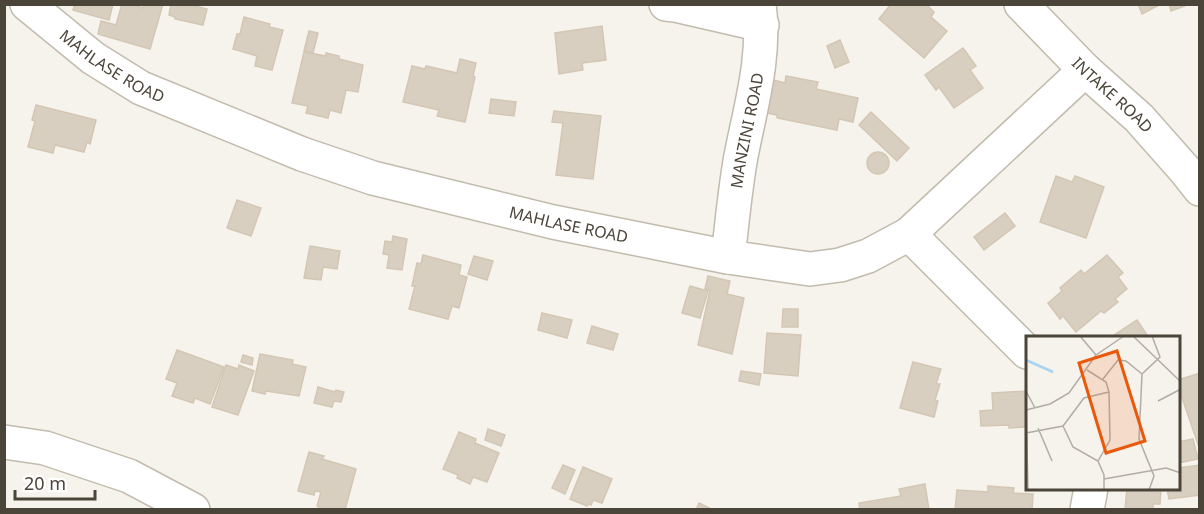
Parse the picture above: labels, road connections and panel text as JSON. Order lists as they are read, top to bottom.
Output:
{
  "streets": {
    "street": ["MAHLASE ROAD", "INTAKE ROAD", "MANZINI ROAD"]
  },
  "crossings": [
    ["MAHLASE ROAD", "INTAKE ROAD"],
    ["MAHLASE ROAD", "MANZINI ROAD"]
  ],
  "scale_bar": "20 m"
}
